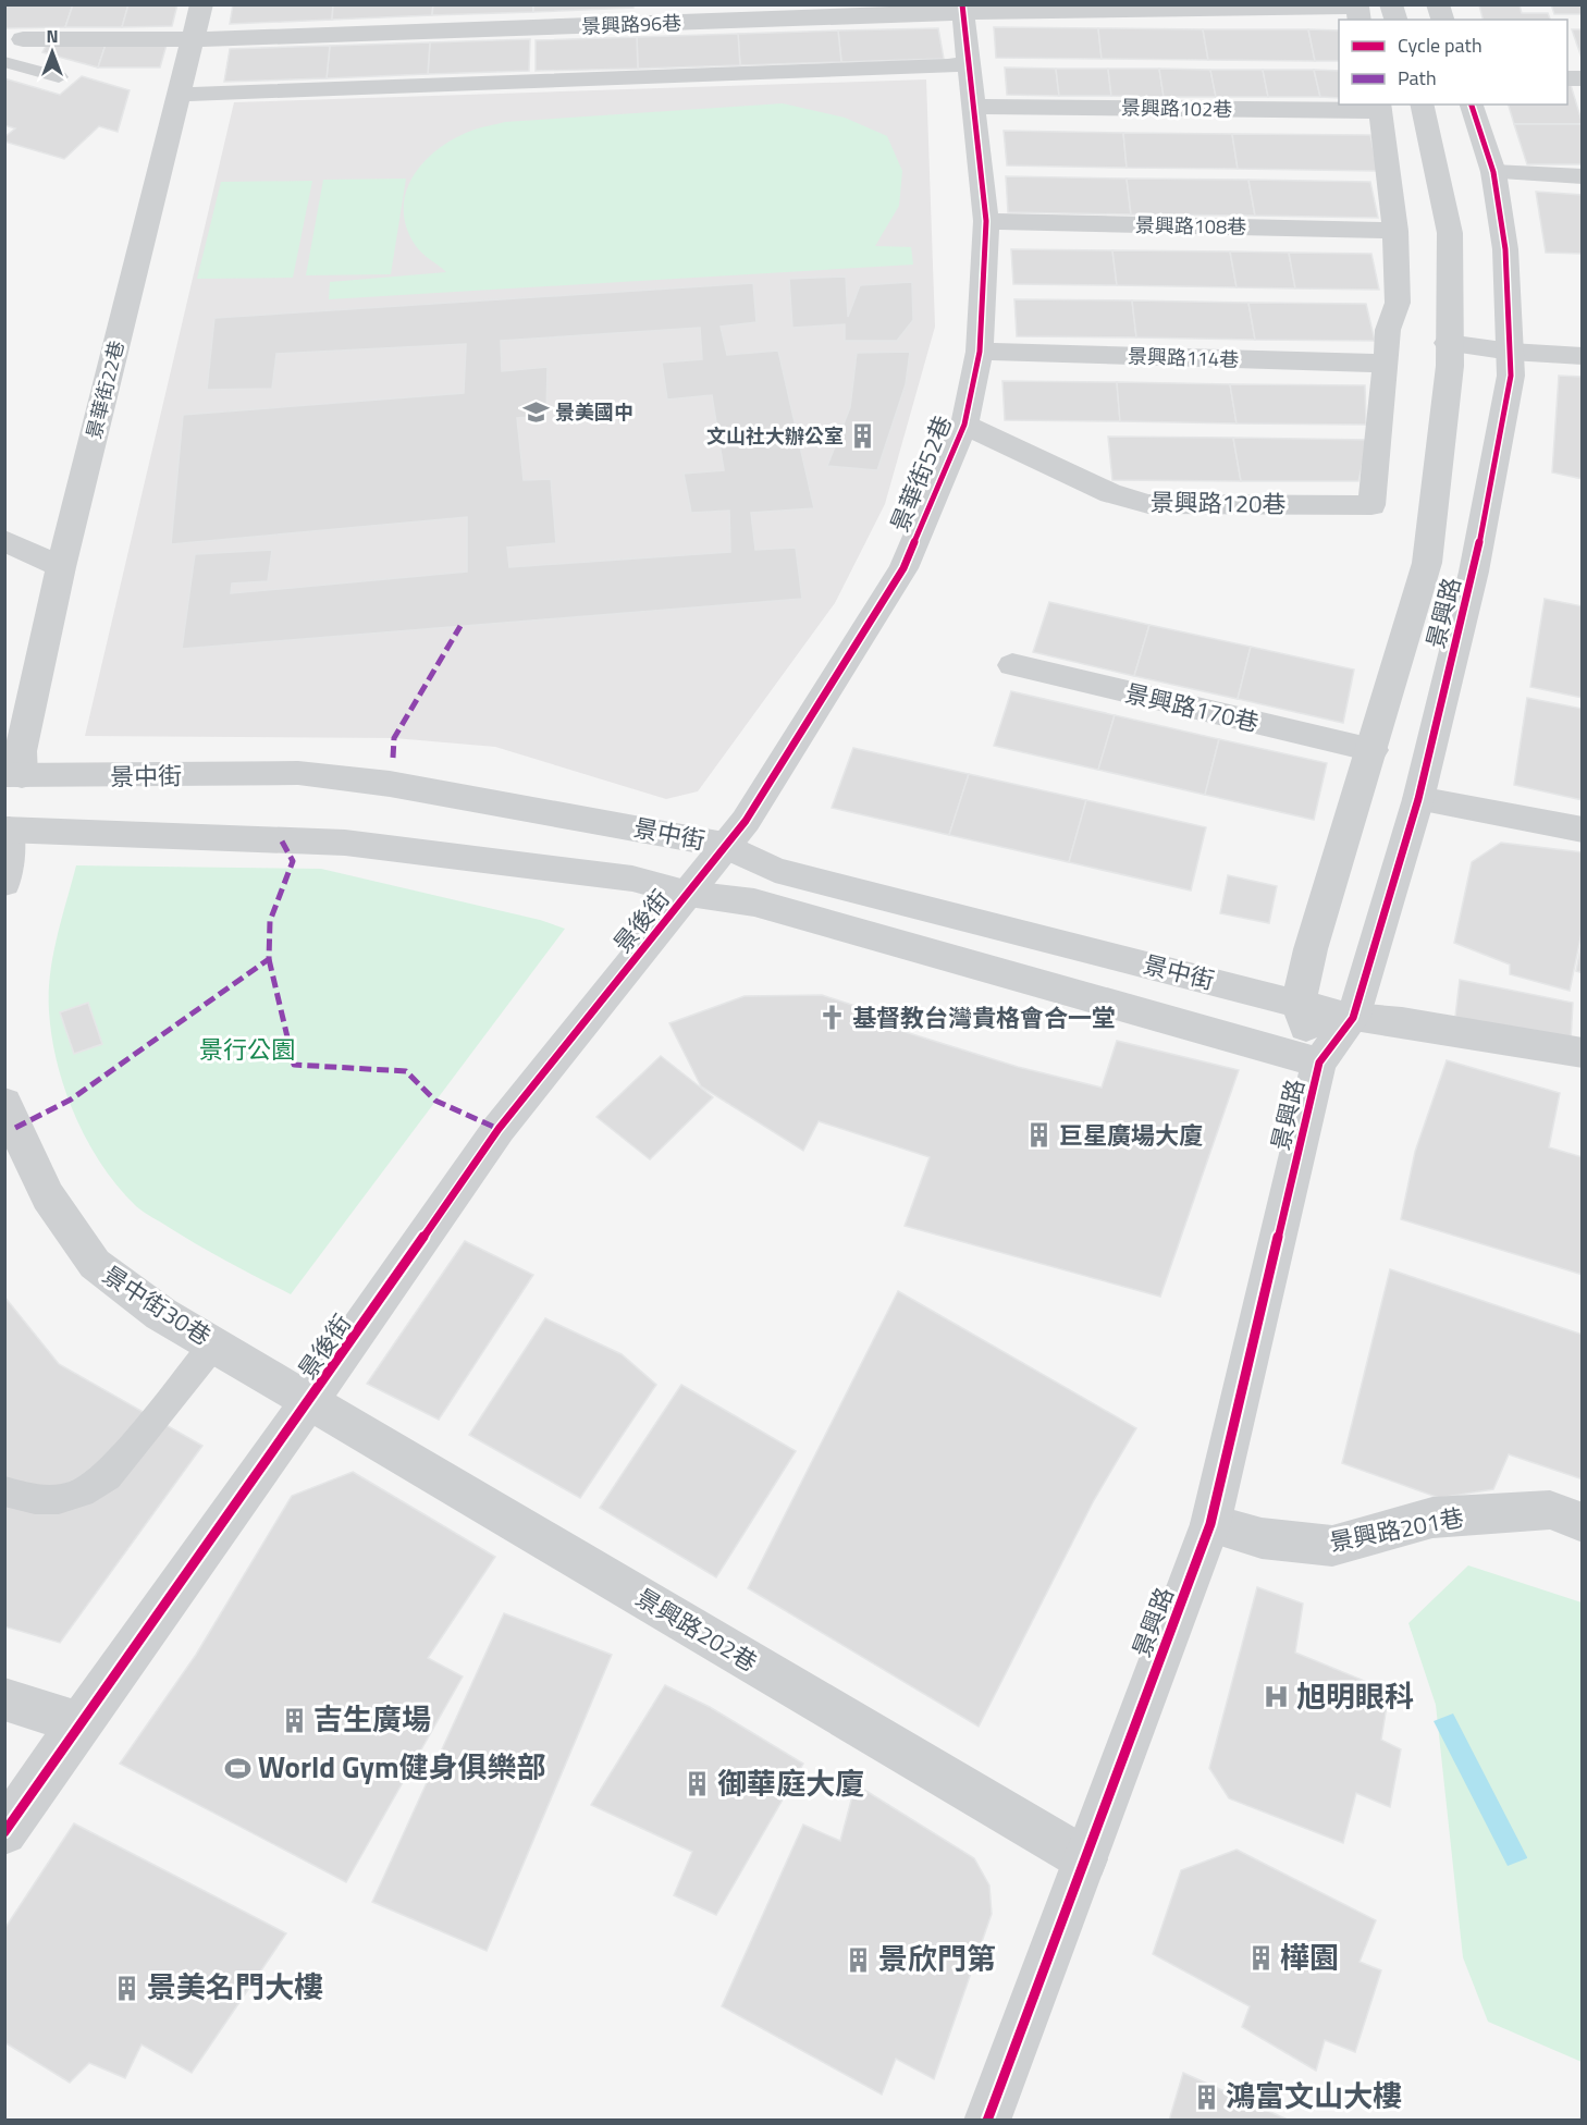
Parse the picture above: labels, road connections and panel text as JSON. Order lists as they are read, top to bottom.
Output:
{
  "streets": {
    "street": [
      "景興路96巷",
      "景興路102巷",
      "景興路108巷",
      "景興路114巷",
      "景華街22巷",
      "景華街52巷",
      "景興路120巷",
      "景興路",
      "景興路170巷",
      "景中街",
      "景後街",
      "景中街30巷",
      "景興路201巷",
      "景興路202巷"
    ]
  },
  "crossings": [
    ["景興路96巷", "景華街22巷"],
    ["景興路96巷", "景華街52巷"],
    ["景興路102巷", "景華街52巷"],
    ["景興路108巷", "景華街52巷"],
    ["景興路114巷", "景華街52巷"],
    ["景興路114巷", "景興路120巷"],
    ["景華街22巷", "景中街"],
    ["景華街52巷", "景興路120巷"],
    ["景華街52巷", "景中街"],
    ["景華街52巷", "景後街"],
    ["景興路", "景興路170巷"],
    ["景興路", "景中街"],
    ["景興路", "景興路201巷"],
    ["景興路", "景興路202巷"],
    ["景中街", "景後街"],
    ["景後街", "景中街30巷"],
    ["景後街", "景興路202巷"],
    ["景中街30巷", "景興路202巷"]
  ],
  "parks": ["景行公園"],
  "places": {
    "school or university": ["景美國中"],
    "building": [
      "文山社大辦公室",
      "巨星廣場大廈",
      "吉生廣場",
      "御華庭大廈",
      "樺園",
      "景欣門第",
      "景美名門大樓",
      "鴻富文山大樓"
    ],
    "church": ["基督教台灣貴格會合一堂"],
    "hospital": ["旭明眼科"],
    "sports": ["World Gym健身俱樂部"]
  },
  "legend": ["Cycle path", "Path"],
  "north": "top"
}
